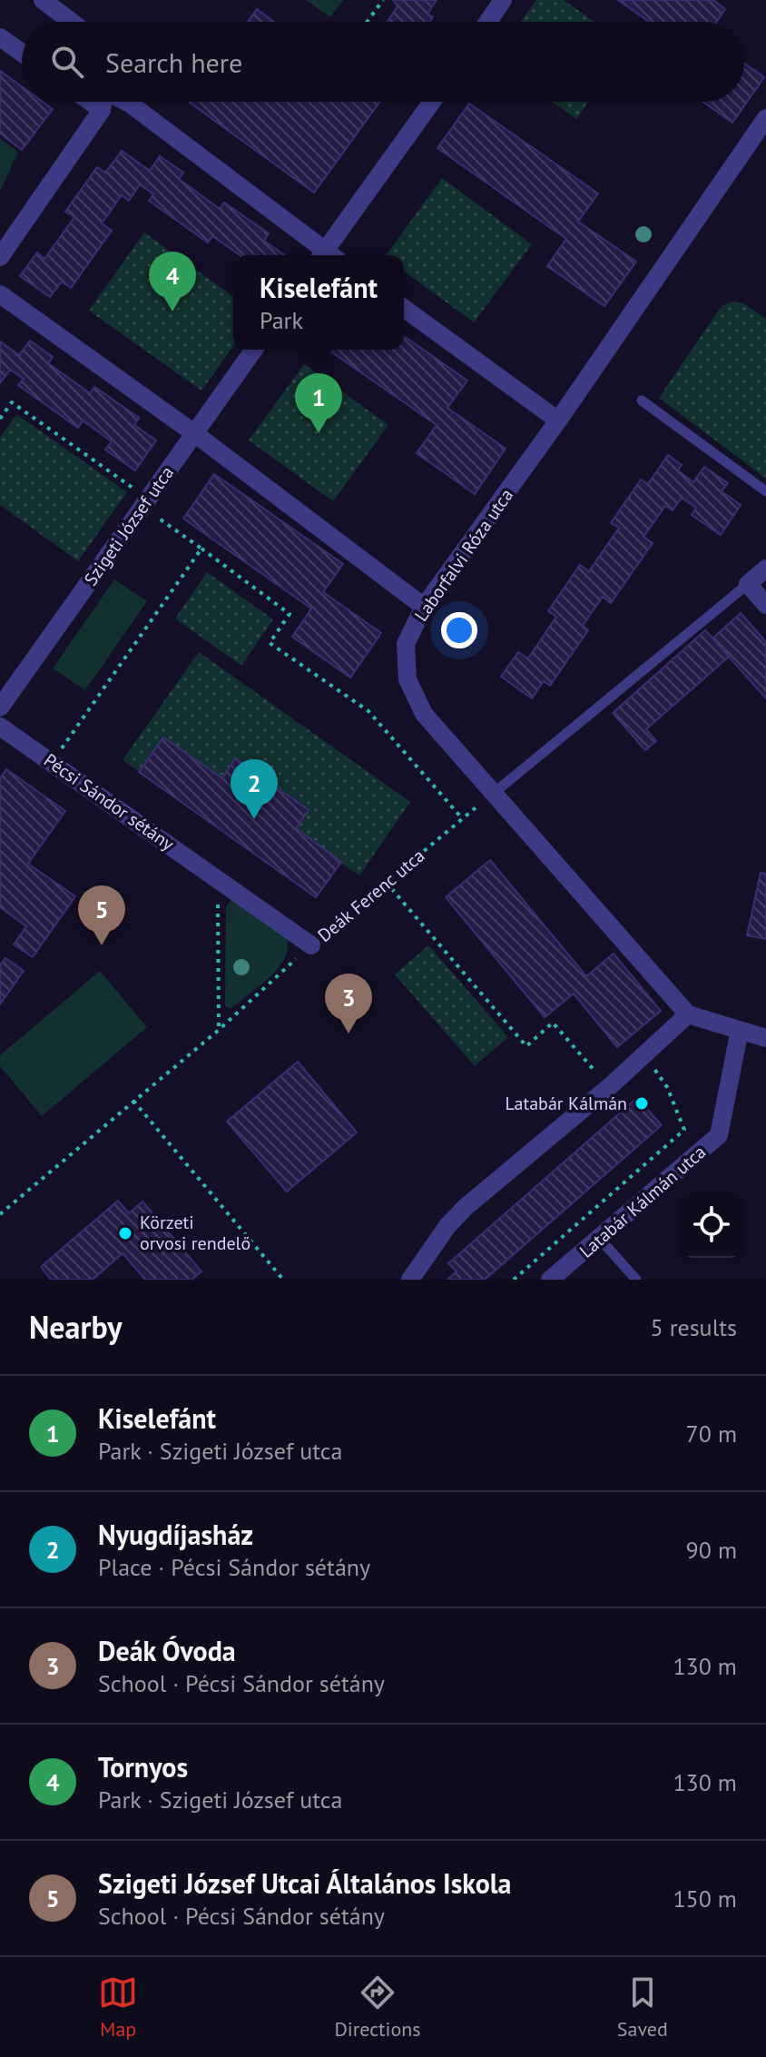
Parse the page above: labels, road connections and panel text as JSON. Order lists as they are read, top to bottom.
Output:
{
  "streets": {
    "street": [
      "Szigeti József utca",
      "Laborfalvi Róza utca",
      "Pécsi Sándor sétány",
      "Latabár Kálmán utca"
    ],
    "path": ["Deák Ferenc utca"]
  },
  "crossings": [
    ["Laborfalvi Róza utca", "Deák Ferenc utca"],
    ["Pécsi Sándor sétány", "Deák Ferenc utca"]
  ],
  "places": ["Latabár Kálmán", "Körzeti orvosi rendelő"],
  "page": {
    "search": "Search here",
    "pins": [
      "4",
      "1",
      "2",
      "5",
      "3"
    ],
    "popup": ["Kiselefánt", "Park"],
    "heading": ["Nearby", "5 results"],
    "list": [
      {
        "mark": "1",
        "name": "Kiselefánt",
        "note": "Park · Szigeti József utca",
        "value": "70 m"
      },
      {
        "mark": "2",
        "name": "Nyugdíjasház",
        "note": "Place · Pécsi Sándor sétány",
        "value": "90 m"
      },
      {
        "mark": "3",
        "name": "Deák Óvoda",
        "note": "School · Pécsi Sándor sétány",
        "value": "130 m"
      },
      {
        "mark": "4",
        "name": "Tornyos",
        "note": "Park · Szigeti József utca",
        "value": "130 m"
      },
      {
        "mark": "5",
        "name": "Szigeti József Utcai Általános Iskola",
        "note": "School · Pécsi Sándor sétány",
        "value": "150 m"
      }
    ],
    "nav": ["Map", "Directions", "Saved"]
  }
}
